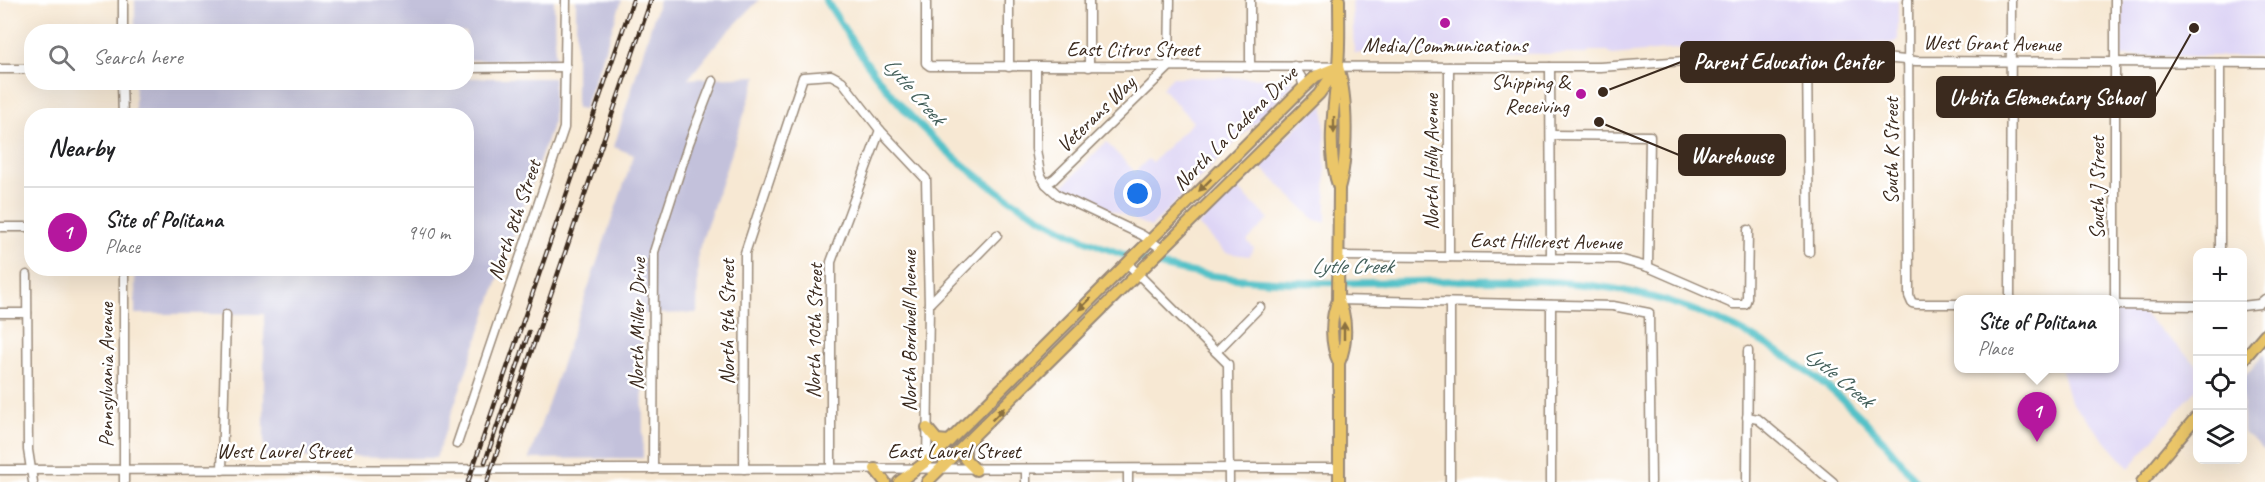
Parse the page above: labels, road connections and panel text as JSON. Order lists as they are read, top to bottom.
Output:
{
  "streets": {
    "main road": ["North La Cadena Drive"],
    "street": [
      "West Grant Avenue",
      "East Citrus Street",
      "Veterans Way",
      "South K Street",
      "North Holly Avenue",
      "South J Street",
      "North 8th Street",
      "East Hillcrest Avenue",
      "North 9th Street",
      "North Miller Drive",
      "North 10th Street",
      "North Bordwell Avenue",
      "Pennsylvania Avenue",
      "West Laurel Street",
      "East Laurel Street"
    ]
  },
  "crossings": [
    ["West Grant Avenue", "East Citrus Street"],
    ["West Grant Avenue", "South K Street"],
    ["West Grant Avenue", "South J Street"],
    ["East Citrus Street", "Veterans Way"],
    ["East Citrus Street", "North La Cadena Drive"],
    ["East Citrus Street", "North Holly Avenue"],
    ["North La Cadena Drive", "North Bordwell Avenue"],
    ["North La Cadena Drive", "East Laurel Street"],
    ["North Holly Avenue", "East Hillcrest Avenue"],
    ["North 9th Street", "North 10th Street"],
    ["North 9th Street", "North Bordwell Avenue"],
    ["North 9th Street", "East Laurel Street"],
    ["North Miller Drive", "East Laurel Street"],
    ["North 10th Street", "North Bordwell Avenue"],
    ["North 10th Street", "East Laurel Street"],
    ["North Bordwell Avenue", "East Laurel Street"],
    ["Pennsylvania Avenue", "West Laurel Street"],
    ["West Laurel Street", "East Laurel Street"]
  ],
  "water": ["Lytle Creek"],
  "places": [
    "Media/Communications",
    "Urbita Elementary School",
    "Parent Education Center",
    "Shipping & Receiving",
    "Warehouse"
  ],
  "page": {
    "search": "Search here",
    "heading": "Nearby",
    "list": [
      {
        "mark": "1",
        "name": "Site of Politana",
        "note": "Place",
        "value": "940 m"
      }
    ],
    "map_buttons": ["+", "−"],
    "popup": ["Site of Politana", "Place"],
    "pins": "1"
  }
}
